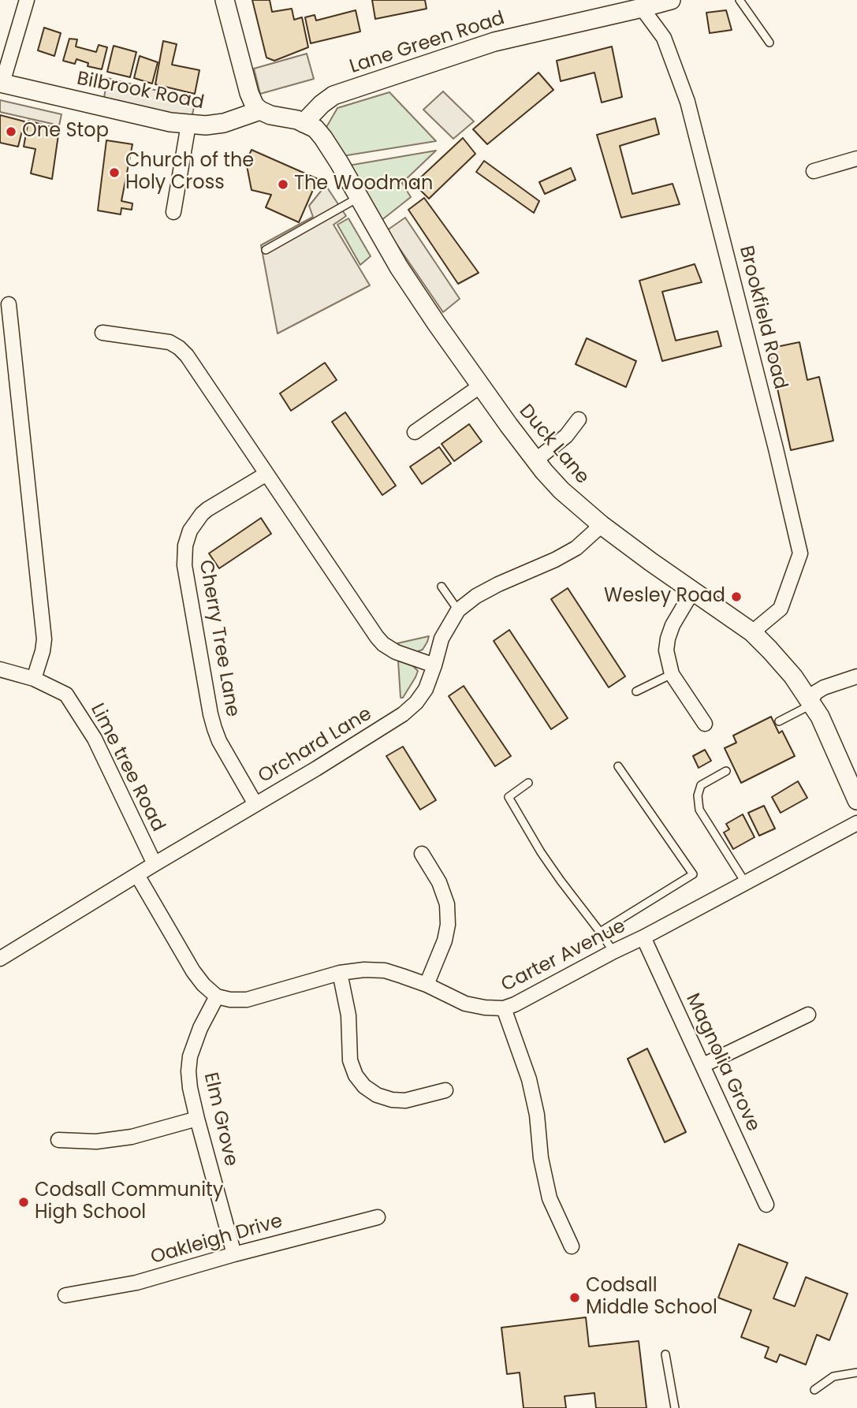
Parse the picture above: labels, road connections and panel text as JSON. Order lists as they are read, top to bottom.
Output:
{
  "streets": {
    "street": [
      "Lane Green Road",
      "Bilbrook Road",
      "Brookfield Road",
      "Duck Lane",
      "Cherry Tree Lane",
      "Orchard Lane",
      "Lime tree Road",
      "Carter Avenue",
      "Magnolia Grove",
      "Elm Grove",
      "Oakleigh Drive"
    ]
  },
  "crossings": [
    ["Lane Green Road", "Brookfield Road"],
    ["Lane Green Road", "Duck Lane"],
    ["Brookfield Road", "Duck Lane"],
    ["Duck Lane", "Orchard Lane"],
    ["Cherry Tree Lane", "Orchard Lane"],
    ["Orchard Lane", "Lime tree Road"],
    ["Carter Avenue", "Magnolia Grove"],
    ["Carter Avenue", "Elm Grove"],
    ["Elm Grove", "Oakleigh Drive"]
  ],
  "places": [
    "One Stop",
    "Church of the Holy Cross",
    "The Woodman",
    "Wesley Road",
    "Codsall Community High School",
    "Codsall Middle School"
  ]
}
